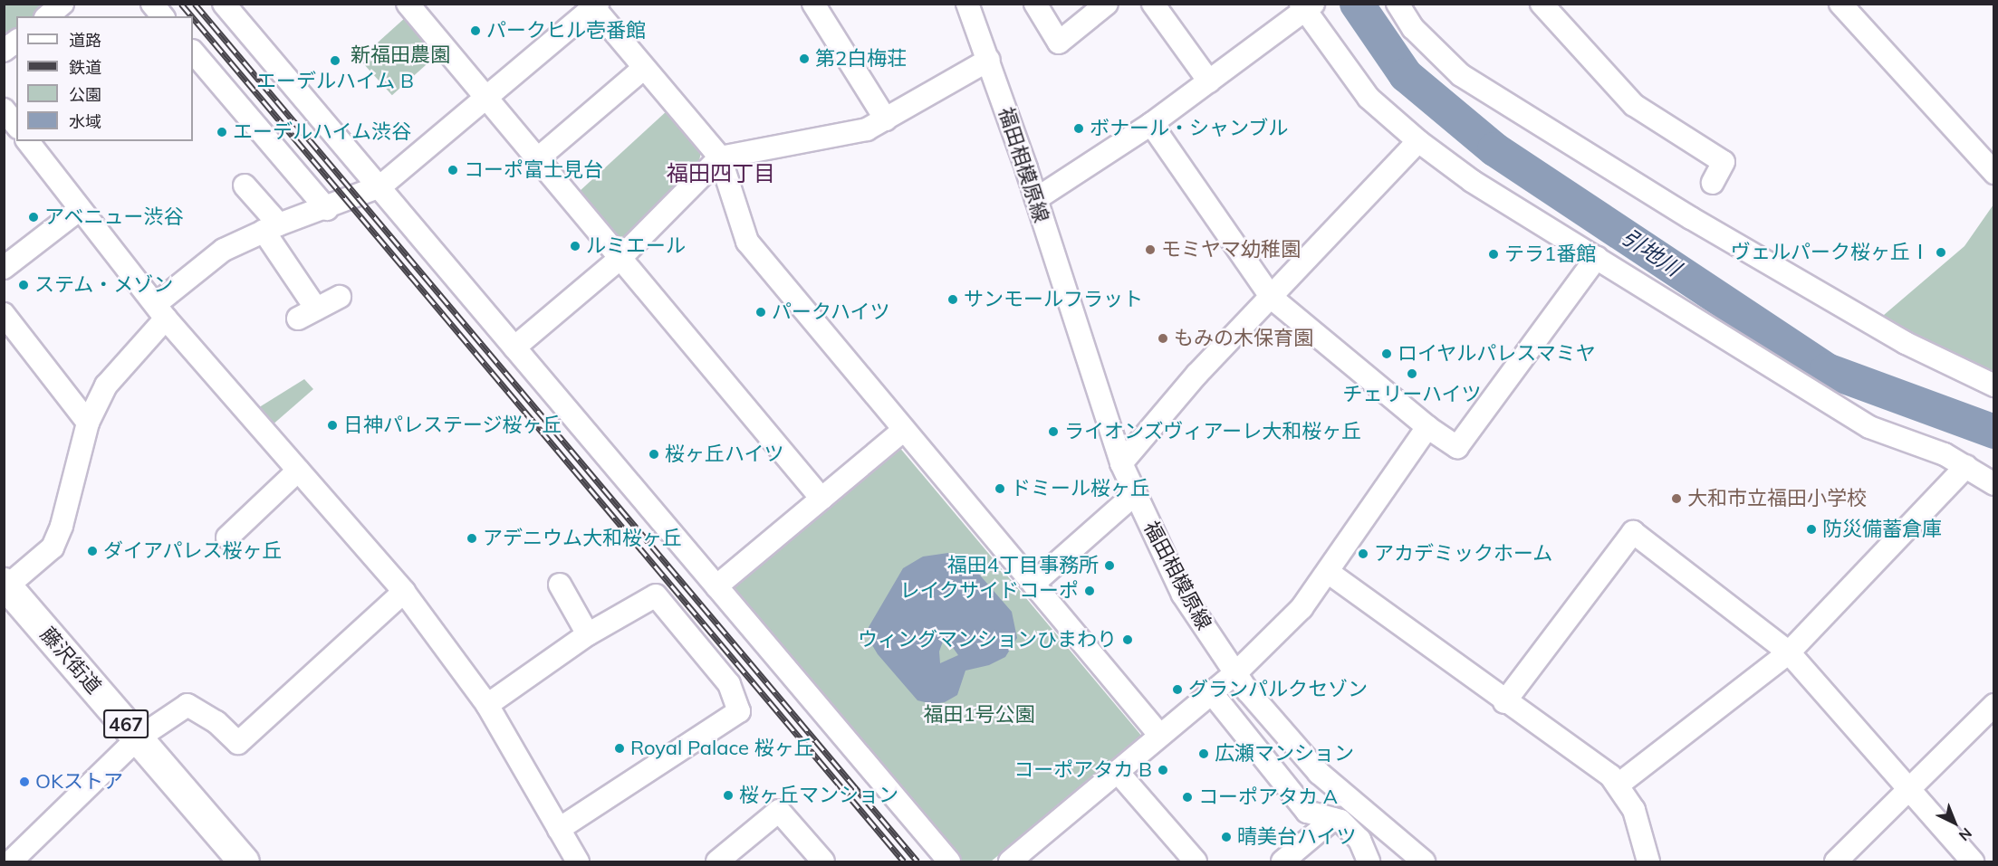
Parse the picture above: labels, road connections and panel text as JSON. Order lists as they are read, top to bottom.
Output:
{
  "streets": {
    "highway": ["藤沢街道", "467"],
    "street": ["福田相模原線"]
  },
  "districts": ["福田四丁目"],
  "water": ["引地川"],
  "parks": ["新福田農園", "福田1号公園"],
  "places": [
    "パークヒル壱番館",
    "第2白梅荘",
    "エーデルハイム B",
    "ボナール・シャンブル",
    "エーデルハイム渋谷",
    "コーポ富士見台",
    "アベニュー渋谷",
    "ルミエール",
    "モミヤマ幼稚園",
    "ヴェルパーク桜ヶ丘Ⅰ",
    "テラ1番館",
    "ステム・メゾン",
    "サンモールフラット",
    "パークハイツ",
    "もみの木保育園",
    "ロイヤルパレスマミヤ",
    "チェリーハイツ",
    "日神パレステージ桜ヶ丘",
    "ライオンズヴィアーレ大和桜ヶ丘",
    "桜ヶ丘ハイツ",
    "ドミール桜ヶ丘",
    "大和市立福田小学校",
    "防災備蓄倉庫",
    "アデニウム大和桜ヶ丘",
    "ダイアパレス桜ヶ丘",
    "アカデミックホーム",
    "福田4丁目事務所",
    "レイクサイドコーポ",
    "ウィングマンションひまわり",
    "グランパルクセゾン",
    "Royal Palace 桜ヶ丘",
    "広瀬マンション",
    "コーポアタカ B",
    "OKストア",
    "桜ヶ丘マンション",
    "コーポアタカ A",
    "晴美台ハイツ"
  ],
  "legend": [
    "道路",
    "鉄道",
    "公園",
    "水域"
  ],
  "north": "bottom right"
}
